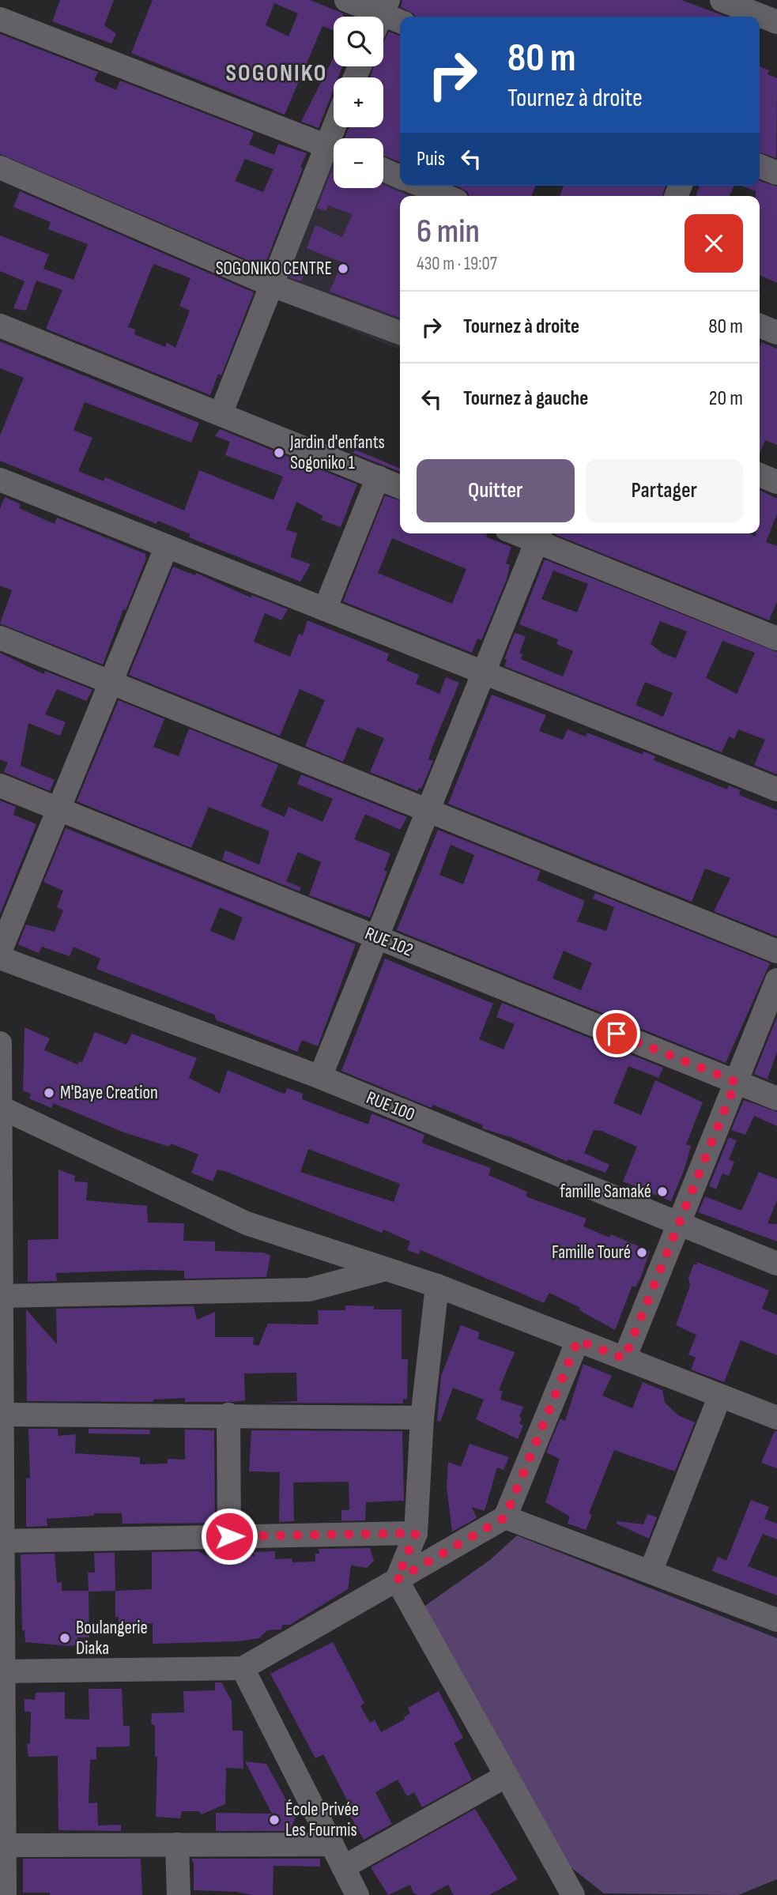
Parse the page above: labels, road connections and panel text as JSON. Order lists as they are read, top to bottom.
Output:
{
  "streets": {
    "street": ["RUE 102", "RUE 100"]
  },
  "districts": ["SOGONIKO"],
  "places": [
    "SOGONIKO CENTRE",
    "Jardin d'enfants Sogoniko 1",
    "M'Baye Creation",
    "famille Samaké",
    "Famille Touré",
    "Boulangerie Diaka",
    "École Privée Les Fourmis"
  ],
  "page": {
    "map_buttons": ["+", "−"],
    "turn": ["80 m", "Tournez à droite"],
    "then": "Puis",
    "heading": ["6 min", "430 m · 19:07"],
    "list": [
      {
        "name": "Tournez à droite",
        "value": "80 m"
      },
      {
        "name": "Tournez à gauche",
        "value": "20 m"
      }
    ],
    "buttons": ["Quitter", "Partager"]
  }
}
